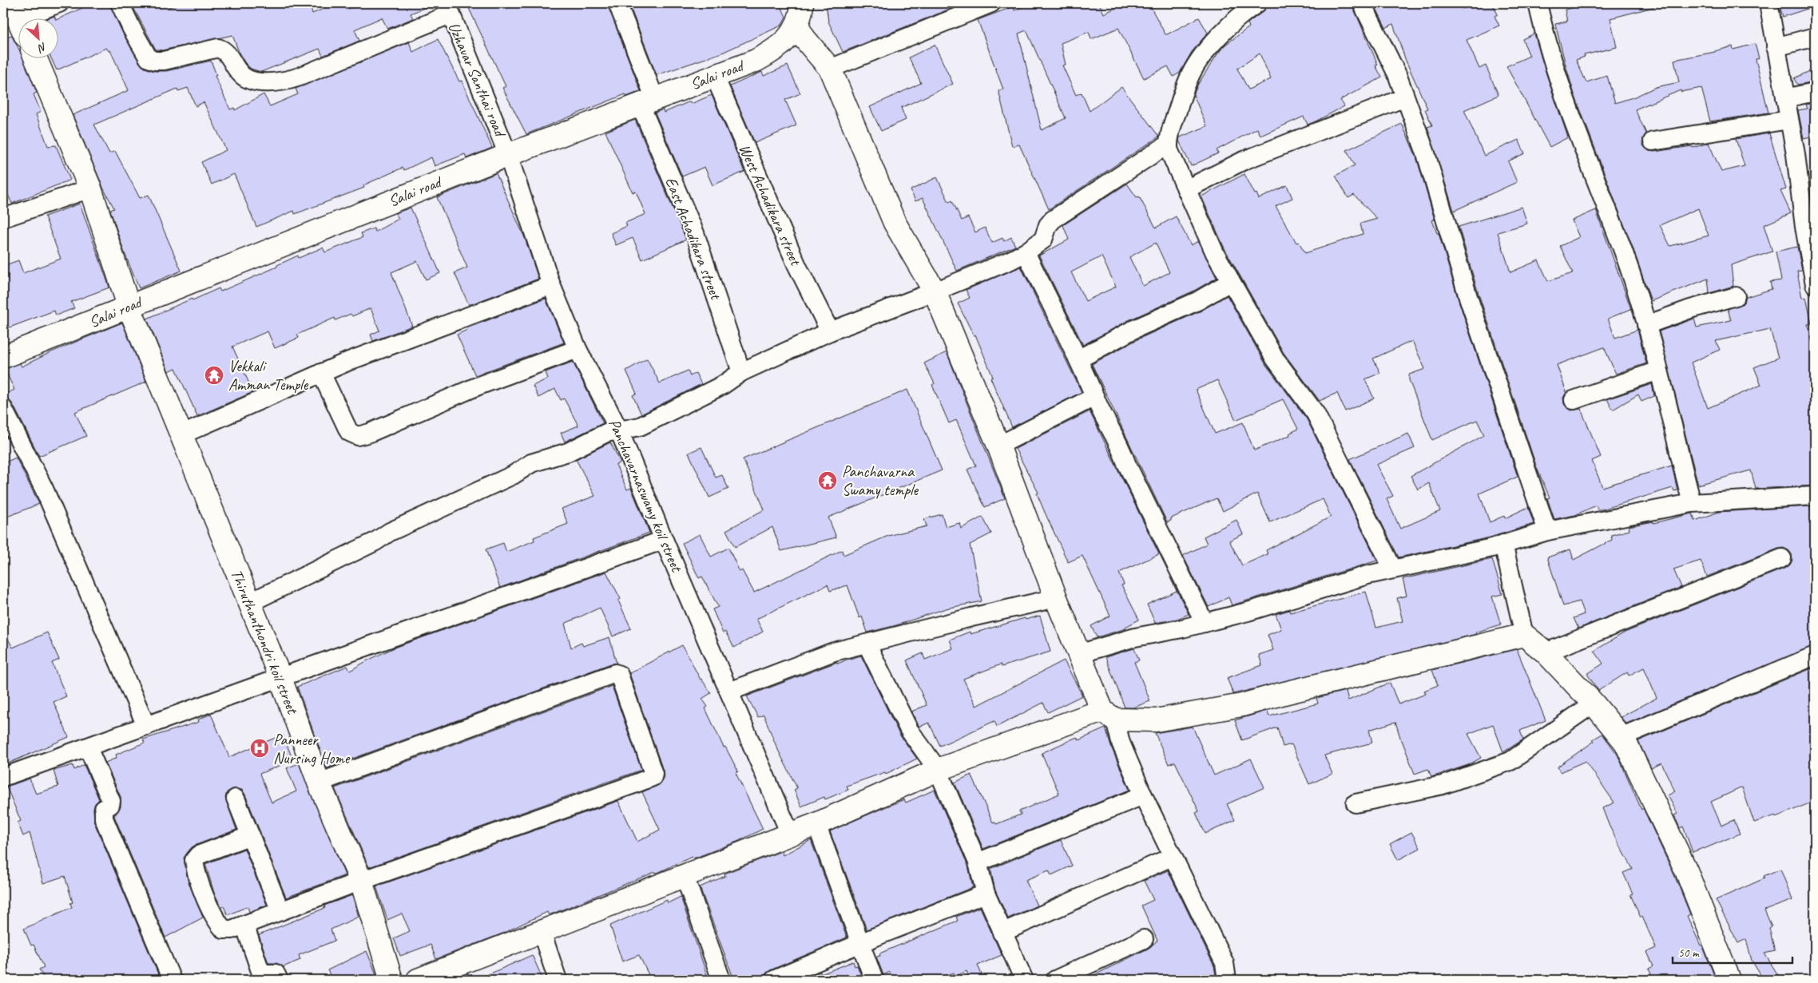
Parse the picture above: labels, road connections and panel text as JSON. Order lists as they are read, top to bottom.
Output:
{
  "streets": {
    "main road": ["Salai road", "Thiruthanthondri koil street"],
    "street": [
      "Uzhavar Santhai road",
      "West Achadikara street",
      "East Achadikara street",
      "Panchavarnaswamy koil street"
    ]
  },
  "crossings": [
    ["Salai road", "Uzhavar Santhai road"],
    ["Salai road", "West Achadikara street"],
    ["Salai road", "East Achadikara street"],
    ["Salai road", "Panchavarnaswamy koil street"],
    ["Salai road", "Thiruthanthondri koil street"],
    ["Uzhavar Santhai road", "Panchavarnaswamy koil street"]
  ],
  "places": {
    "temple": ["Vekkali Amman Temple", "Panchavarna Swamy temple"],
    "hospital": ["Panneer Nursing Home"]
  },
  "scale_bar": "50 m",
  "north": "bottom right"
}
